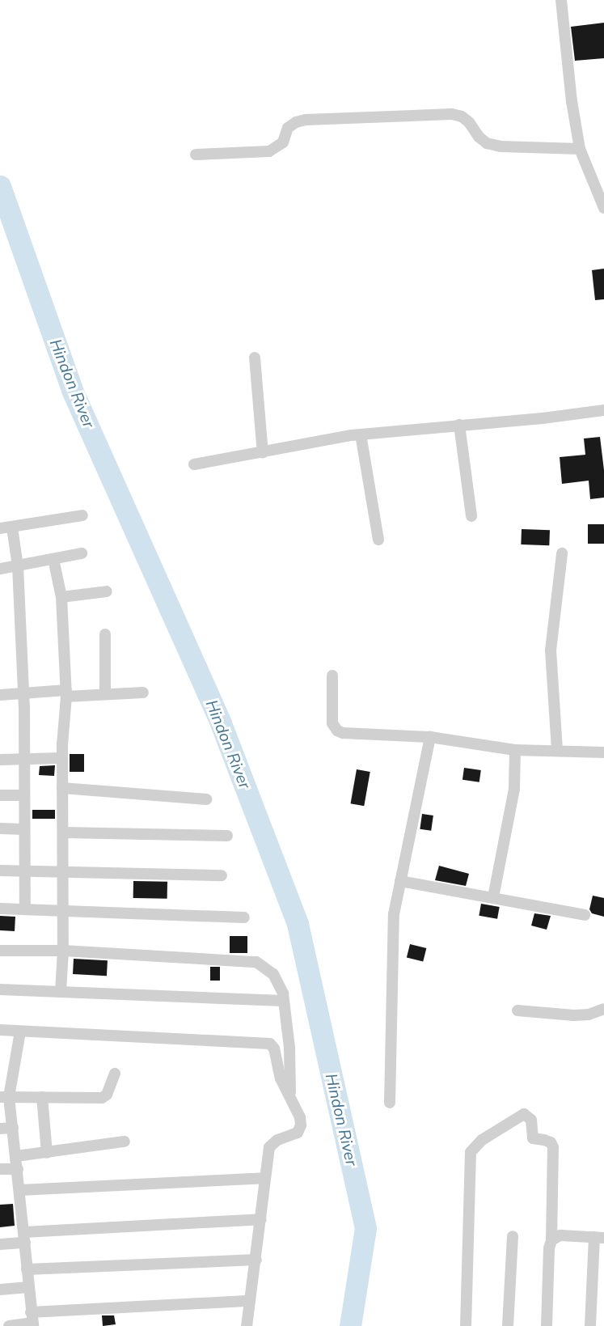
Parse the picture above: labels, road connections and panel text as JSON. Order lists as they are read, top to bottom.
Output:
{
  "water": ["Hindon River"]
}
